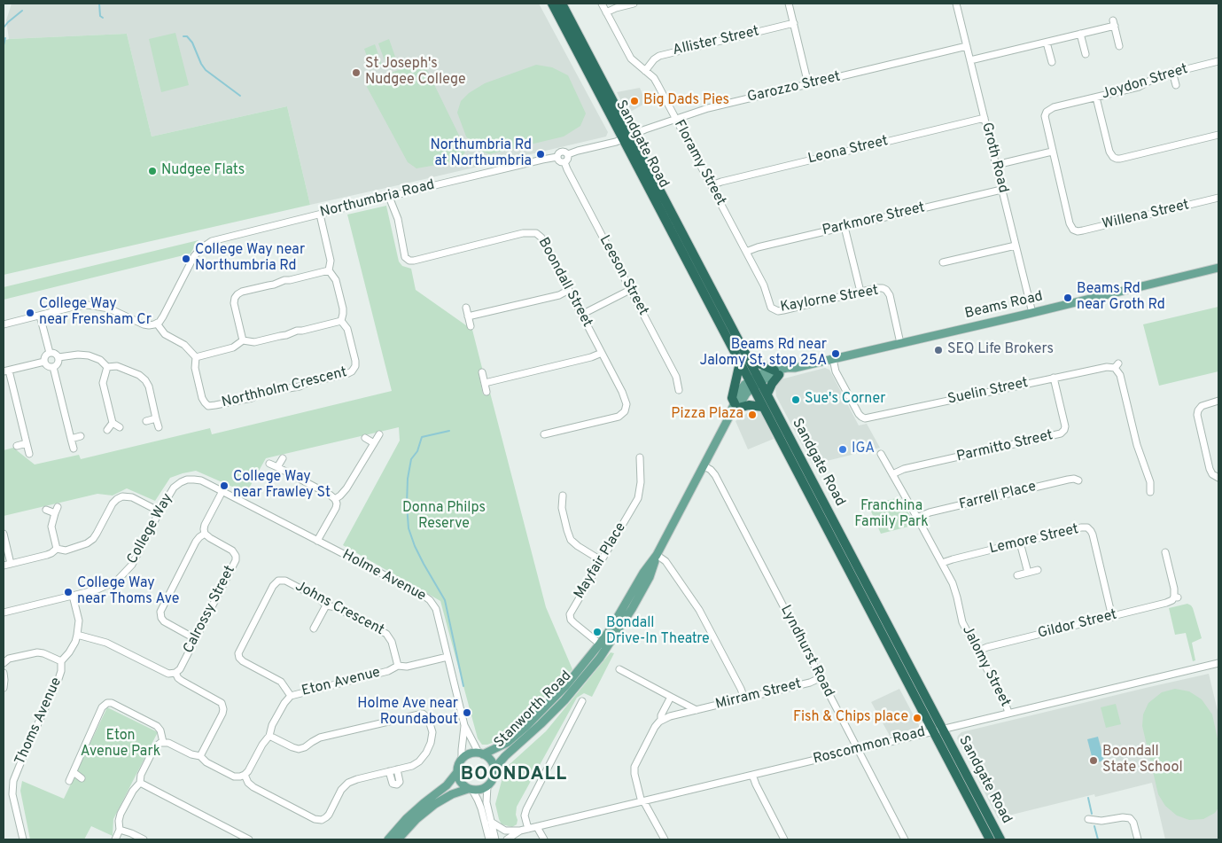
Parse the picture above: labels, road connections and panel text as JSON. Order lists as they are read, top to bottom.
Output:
{
  "streets": {
    "highway": ["Sandgate Road"],
    "main road": ["Beams Road", "Stanworth Road"],
    "street": [
      "Allister Street",
      "Joydon Street",
      "Garozzo Street",
      "Leona Street",
      "Groth Road",
      "Floramy Street",
      "Northumbria Road",
      "Willena Street",
      "Parkmore Street",
      "Leeson Street",
      "Boondall Street",
      "Kaylorne Street",
      "Northholm Crescent",
      "Suelin Street",
      "Parmitto Street",
      "Farrell Place",
      "College Way",
      "Lemore Street",
      "Mayfair Place",
      "Holme Avenue",
      "Johns Crescent",
      "Calrossy Street",
      "Gildor Street",
      "Lyndhurst Road",
      "Jalomy Street",
      "Eton Avenue",
      "Mirram Street",
      "Thoms Avenue",
      "Roscommon Road"
    ]
  },
  "crossings": [
    ["Allister Street", "Floramy Street"],
    ["Joydon Street", "Willena Street"],
    ["Garozzo Street", "Sandgate Road"],
    ["Garozzo Street", "Groth Road"],
    ["Garozzo Street", "Floramy Street"],
    ["Sandgate Road", "Beams Road"],
    ["Sandgate Road", "Stanworth Road"],
    ["Sandgate Road", "Roscommon Road"],
    ["Leona Street", "Groth Road"],
    ["Leona Street", "Floramy Street"],
    ["Groth Road", "Parkmore Street"],
    ["Groth Road", "Beams Road"],
    ["Floramy Street", "Parkmore Street"],
    ["Floramy Street", "Kaylorne Street"],
    ["Northumbria Road", "Leeson Street"],
    ["Northumbria Road", "Boondall Street"],
    ["Northumbria Road", "Northholm Crescent"],
    ["Kaylorne Street", "Beams Road"],
    ["Beams Road", "Suelin Street"],
    ["Beams Road", "Stanworth Road"],
    ["Suelin Street", "Parmitto Street"],
    ["Parmitto Street", "Jalomy Street"],
    ["Farrell Place", "Jalomy Street"],
    ["College Way", "Holme Avenue"],
    ["College Way", "Thoms Avenue"],
    ["Lemore Street", "Gildor Street"],
    ["Lemore Street", "Jalomy Street"],
    ["Mayfair Place", "Stanworth Road"],
    ["Holme Avenue", "Eton Avenue"],
    ["Holme Avenue", "Stanworth Road"],
    ["Johns Crescent", "Eton Avenue"],
    ["Gildor Street", "Jalomy Street"],
    ["Lyndhurst Road", "Mirram Street"],
    ["Lyndhurst Road", "Stanworth Road"],
    ["Lyndhurst Road", "Roscommon Road"],
    ["Jalomy Street", "Roscommon Road"],
    ["Stanworth Road", "Roscommon Road"]
  ],
  "districts": ["BOONDALL"],
  "parks": ["Franchina Family Park", "Donna Philps Reserve", "Eton Avenue Park"],
  "places": [
    "St Joseph's Nudgee College",
    "Big Dads Pies",
    "Northumbria Rd at Northumbria",
    "Nudgee Flats",
    "College Way near Northumbria Rd",
    "Beams Rd near Groth Rd",
    "College Way near Frensham Cr",
    "SEQ Life Brokers",
    "Beams Rd near Jalomy St, stop 25A",
    "Sue's Corner",
    "Pizza Plaza",
    "IGA",
    "College Way near Frawley St",
    "College Way near Thoms Ave",
    "Bondall Drive-In Theatre",
    "Holme Ave near Roundabout",
    "Fish & Chips place",
    "Boondall State School"
  ]
}
